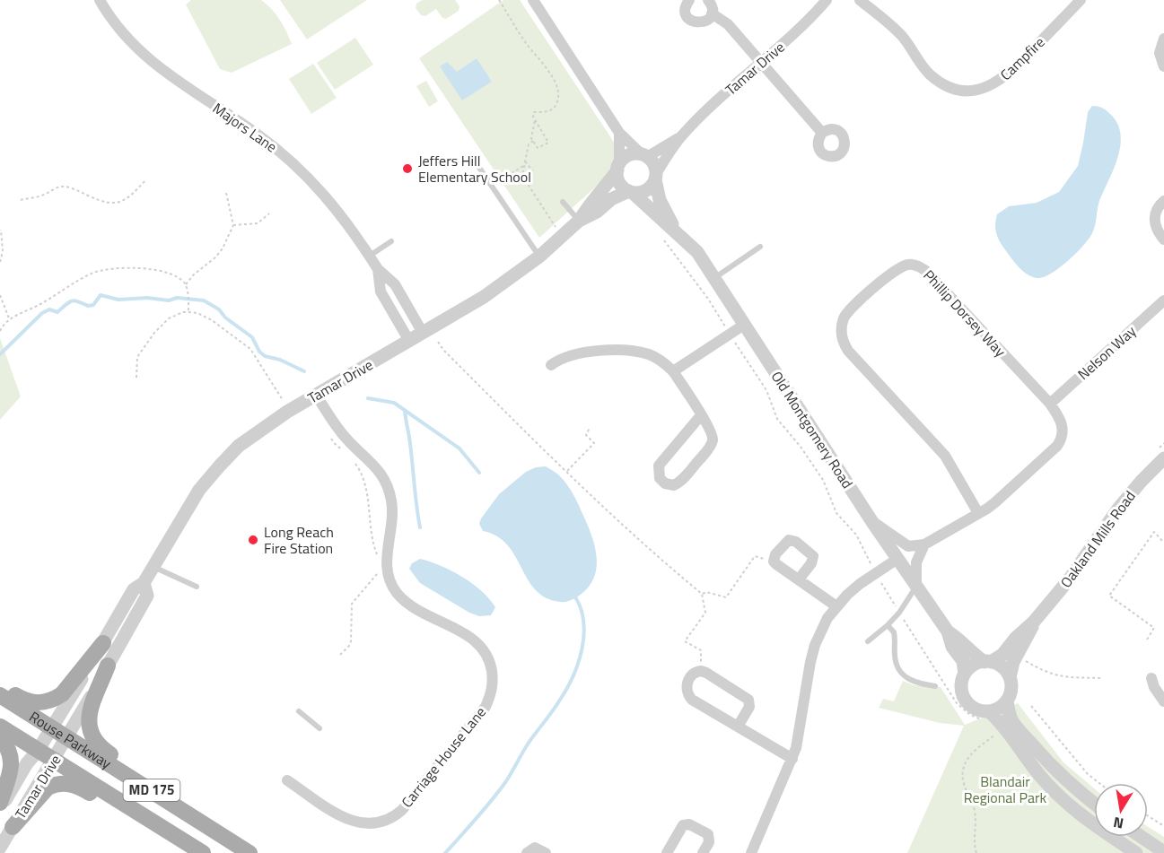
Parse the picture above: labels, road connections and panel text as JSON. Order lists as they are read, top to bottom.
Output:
{
  "streets": {
    "main road": ["Rouse Parkway", "MD 175"],
    "street": [
      "Campfire",
      "Tamar Drive",
      "Majors Lane",
      "Phillip Dorsey Way",
      "Nelson Way",
      "Old Montgomery Road",
      "Oakland Mills Road",
      "Carriage House Lane"
    ]
  },
  "crossings": [
    ["Tamar Drive", "Majors Lane"],
    ["Tamar Drive", "Old Montgomery Road"],
    ["Tamar Drive", "Rouse Parkway"],
    ["Tamar Drive", "Carriage House Lane"],
    ["Phillip Dorsey Way", "Nelson Way"],
    ["Old Montgomery Road", "Oakland Mills Road"]
  ],
  "parks": ["Blandair Regional Park"],
  "places": ["Jeffers Hill Elementary School", "Long Reach Fire Station"],
  "north": "bottom"
}
